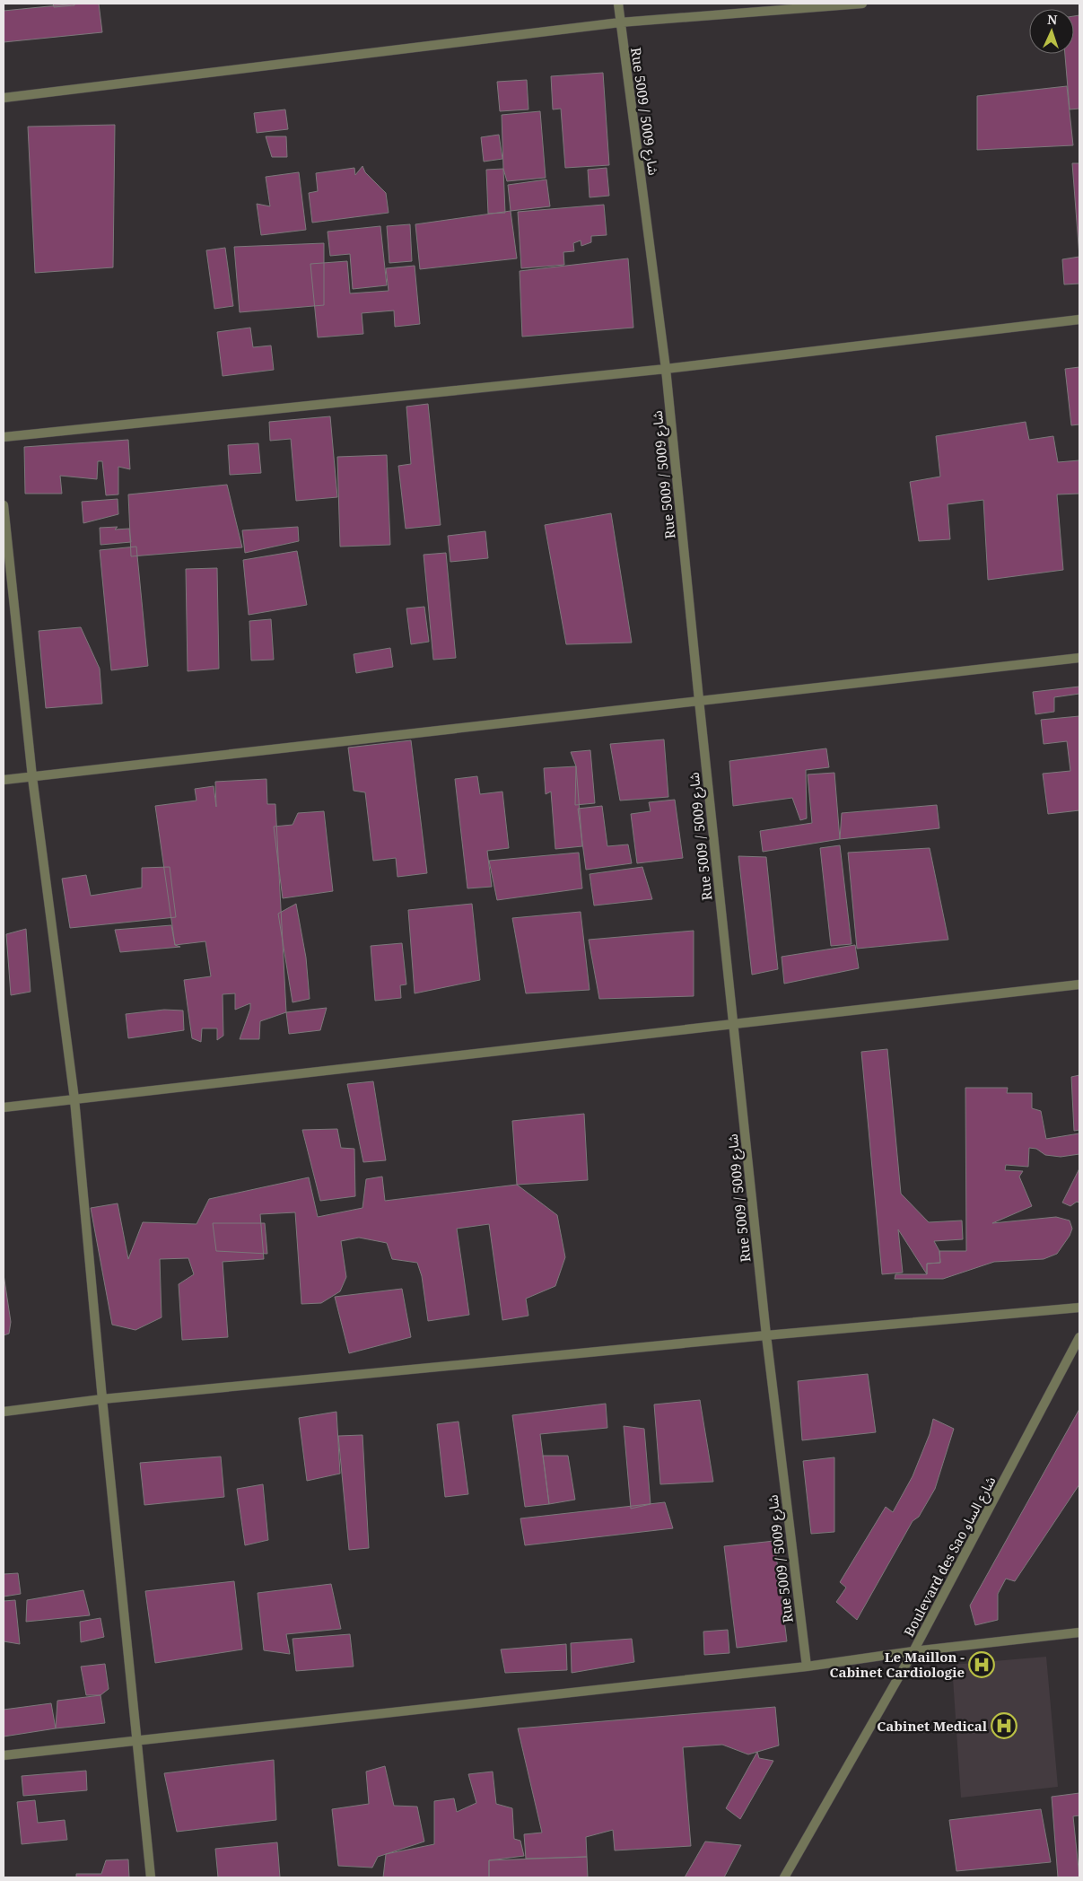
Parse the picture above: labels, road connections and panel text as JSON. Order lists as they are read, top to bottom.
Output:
{
  "streets": {
    "street": ["Rue 5009 / شارع 5009", "Boulevard des Sao شارع الساو"]
  },
  "places": {
    "hospital": ["Le Maillon - Cabinet Cardiologie", "Cabinet Medical"]
  },
  "north": "top"
}
